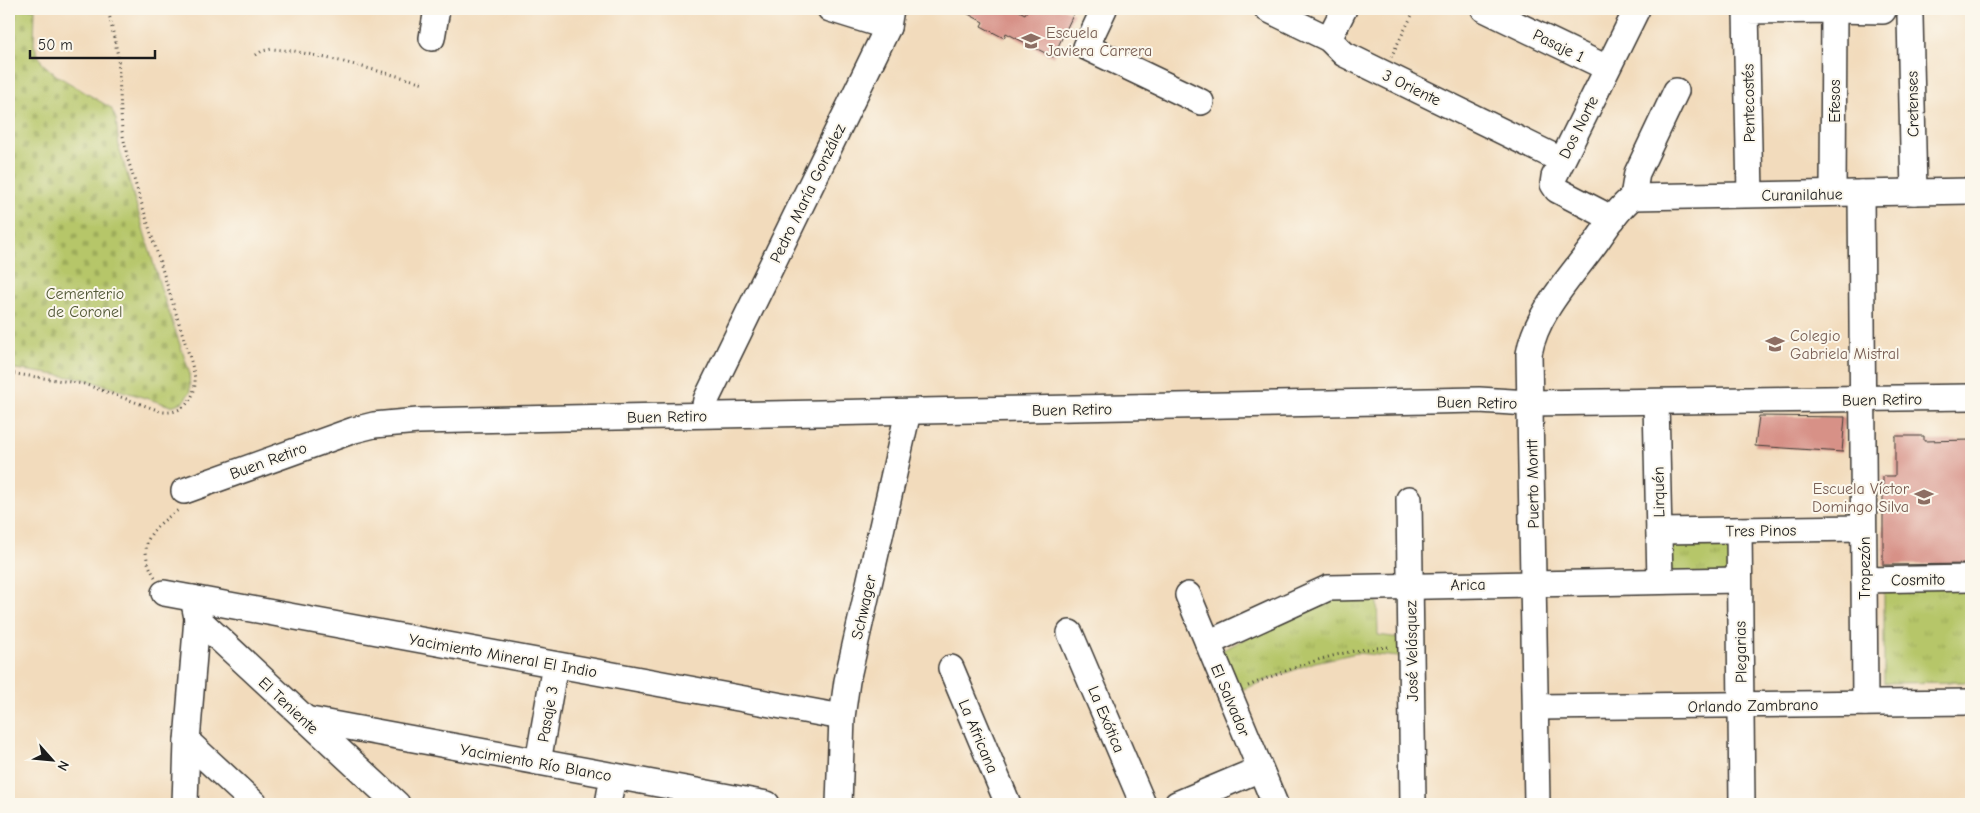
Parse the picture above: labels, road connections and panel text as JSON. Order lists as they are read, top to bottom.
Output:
{
  "streets": {
    "street": [
      "Pasaje 1",
      "3 Oriente",
      "Efesos",
      "Pentecostés",
      "Cretenses",
      "Dos Norte",
      "Pedro María González",
      "Curanilahue",
      "Buen Retiro",
      "Puerto Montt",
      "Lirquén",
      "Tres Pinos",
      "Tropezón",
      "Cosmito",
      "Arica",
      "Schwager",
      "José Velásquez",
      "Plegarias",
      "Yacimiento Mineral El Indio",
      "El Salvador",
      "El Teniente",
      "Orlando Zambrano",
      "Pasaje 3",
      "La Exótica",
      "La Africana",
      "Yacimiento Río Blanco"
    ]
  },
  "crossings": [
    ["Pasaje 1", "Dos Norte"],
    ["3 Oriente", "Dos Norte"],
    ["Efesos", "Pentecostés"],
    ["Efesos", "Curanilahue"],
    ["Pentecostés", "Curanilahue"],
    ["Cretenses", "Curanilahue"],
    ["Dos Norte", "Puerto Montt"],
    ["Pedro María González", "Buen Retiro"],
    ["Curanilahue", "Puerto Montt"],
    ["Curanilahue", "Tropezón"],
    ["Buen Retiro", "Puerto Montt"],
    ["Buen Retiro", "Lirquén"],
    ["Buen Retiro", "Tropezón"],
    ["Buen Retiro", "Schwager"],
    ["Puerto Montt", "Arica"],
    ["Puerto Montt", "Orlando Zambrano"],
    ["Lirquén", "Tres Pinos"],
    ["Lirquén", "Arica"],
    ["Tres Pinos", "Tropezón"],
    ["Tres Pinos", "Plegarias"],
    ["Tropezón", "Cosmito"],
    ["Tropezón", "Orlando Zambrano"],
    ["Arica", "José Velásquez"],
    ["Arica", "Plegarias"],
    ["Arica", "El Salvador"],
    ["Schwager", "Yacimiento Mineral El Indio"],
    ["Plegarias", "Orlando Zambrano"],
    ["Yacimiento Mineral El Indio", "El Teniente"],
    ["Yacimiento Mineral El Indio", "Pasaje 3"],
    ["El Teniente", "Yacimiento Río Blanco"],
    ["Pasaje 3", "Yacimiento Río Blanco"]
  ],
  "parks": ["Cementerio de Coronel"],
  "places": {
    "school or university": ["Escuela Javiera Carrera", "Colegio Gabriela Mistral", "Escuela Víctor Domingo Silva"]
  },
  "scale_bar": "50 m",
  "north": "bottom right"
}
